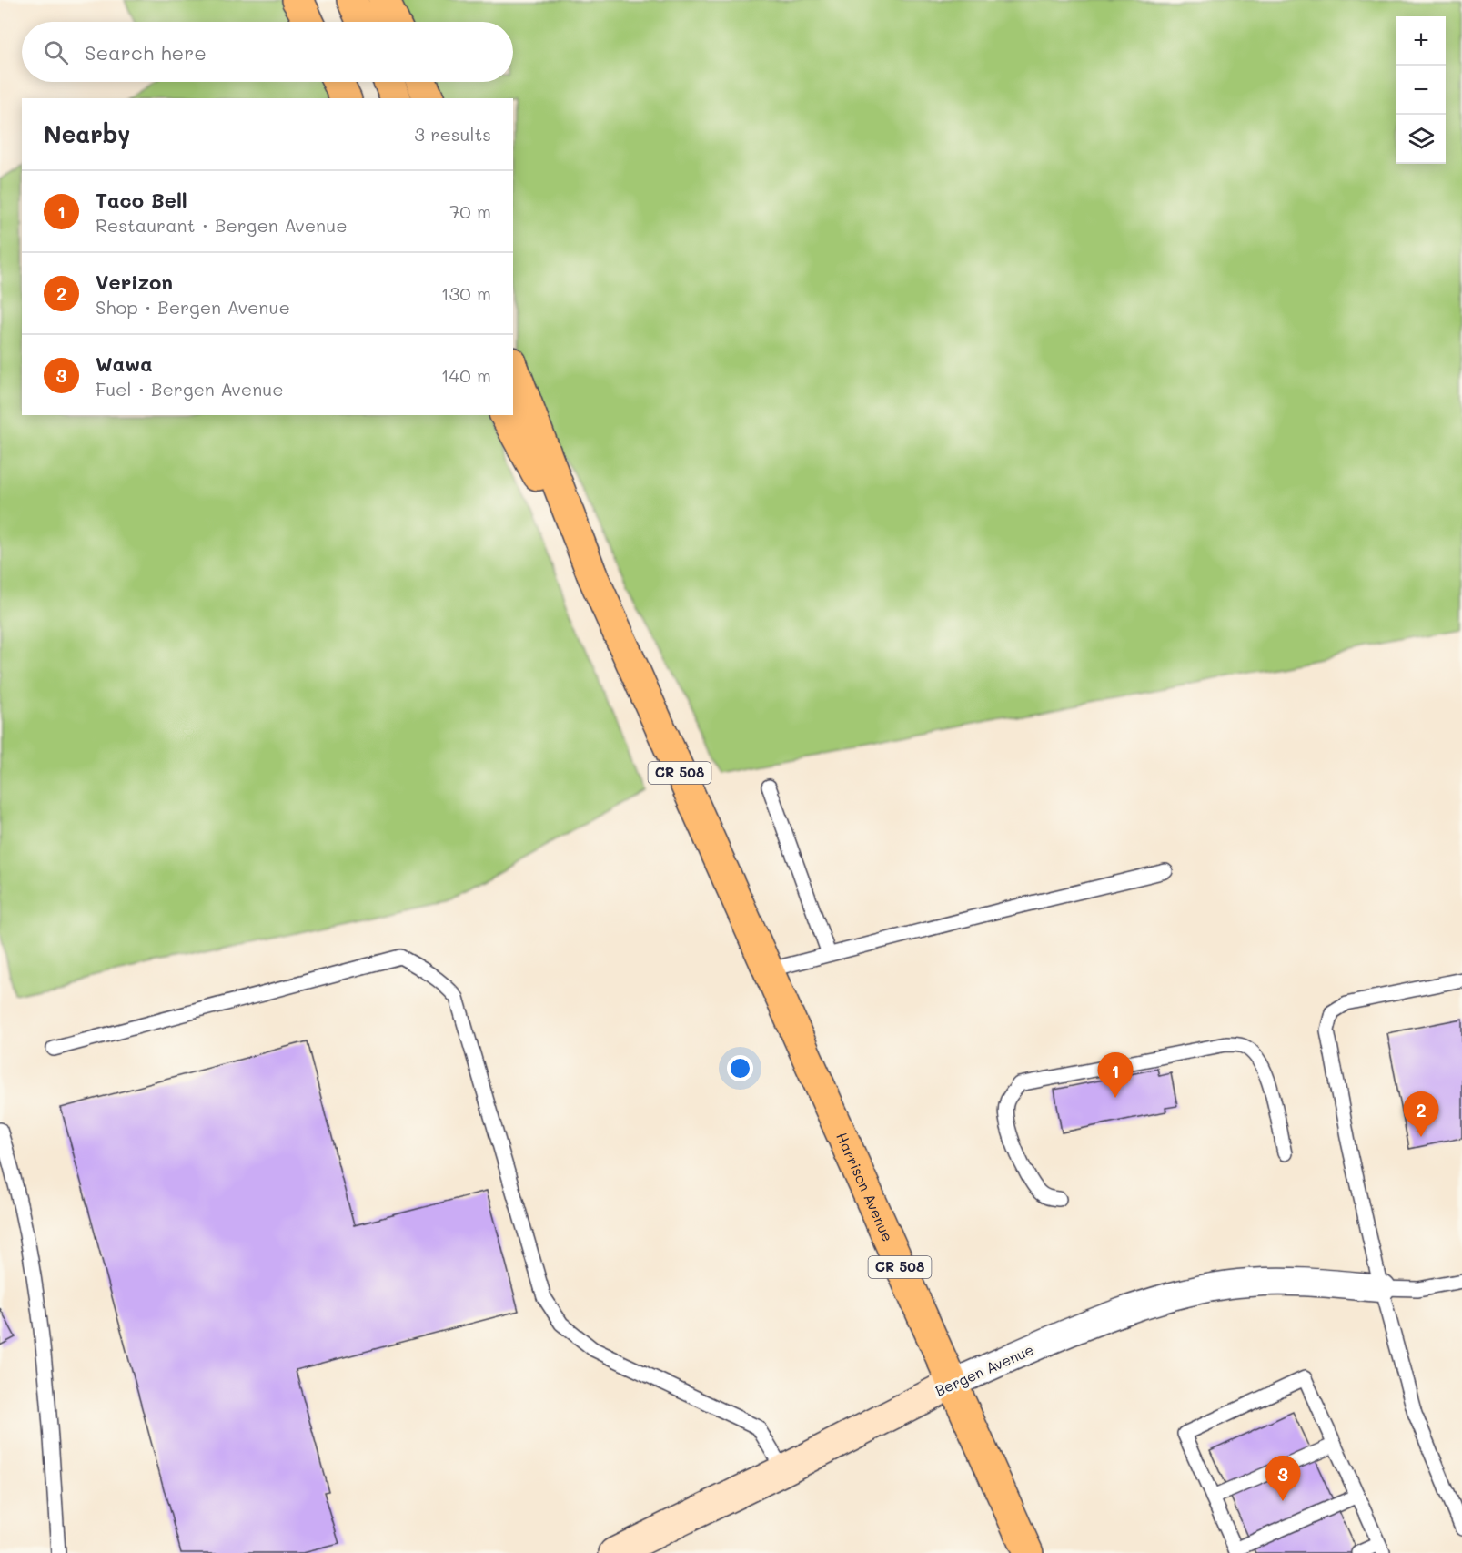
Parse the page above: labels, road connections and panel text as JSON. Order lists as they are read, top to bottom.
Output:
{
  "streets": {
    "main road": ["CR 508", "Harrison Avenue"],
    "street": ["Bergen Avenue"]
  },
  "crossings": [
    ["CR 508", "Harrison Avenue"],
    ["Harrison Avenue", "Bergen Avenue"]
  ],
  "page": {
    "map_buttons": ["+", "−"],
    "search": "Search here",
    "heading": ["Nearby", "3 results"],
    "list": [
      {
        "mark": "1",
        "name": "Taco Bell",
        "note": "Restaurant · Bergen Avenue",
        "value": "70 m"
      },
      {
        "mark": "2",
        "name": "Verizon",
        "note": "Shop · Bergen Avenue",
        "value": "130 m"
      },
      {
        "mark": "3",
        "name": "Wawa",
        "note": "Fuel · Bergen Avenue",
        "value": "140 m"
      }
    ],
    "pins": ["1", "2", "3"]
  }
}
